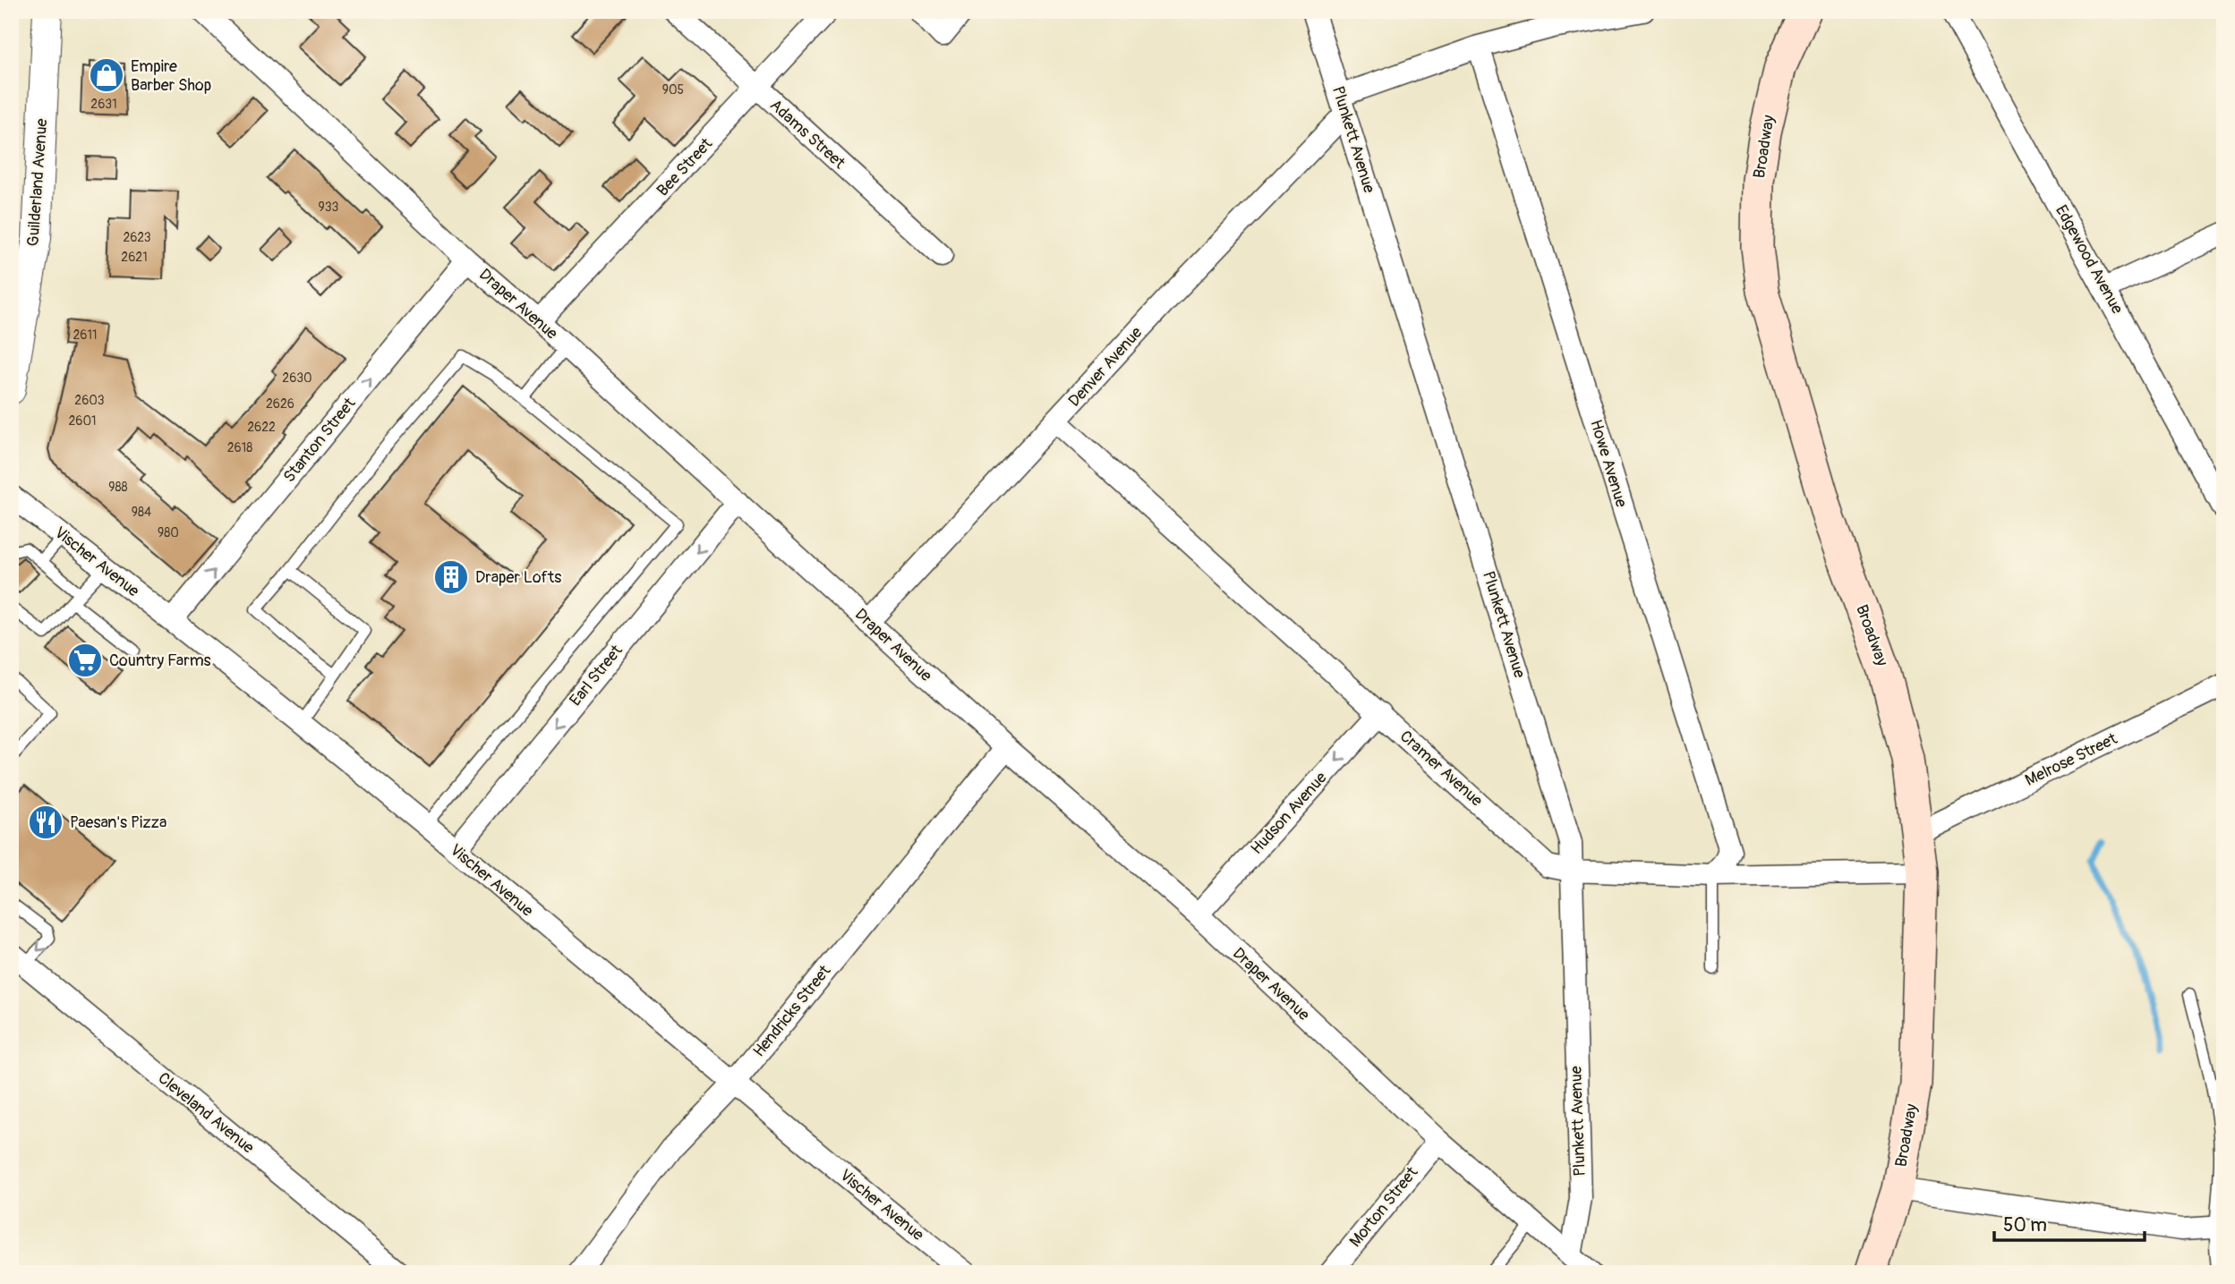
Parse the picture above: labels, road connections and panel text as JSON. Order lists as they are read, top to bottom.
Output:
{
  "streets": {
    "main road": ["Broadway"],
    "street": [
      "Adams Street",
      "Plunkett Avenue",
      "Bee Street",
      "Guilderland Avenue",
      "Edgewood Avenue",
      "Draper Avenue",
      "Denver Avenue",
      "Stanton Street",
      "Howe Avenue",
      "Vischer Avenue",
      "Earl Street",
      "Melrose Street",
      "Cramer Avenue",
      "Hudson Avenue",
      "Hendricks Street",
      "Cleveland Avenue",
      "Morton Street"
    ]
  },
  "crossings": [
    ["Adams Street", "Bee Street"],
    ["Plunkett Avenue", "Draper Avenue"],
    ["Plunkett Avenue", "Denver Avenue"],
    ["Plunkett Avenue", "Cramer Avenue"],
    ["Broadway", "Melrose Street"],
    ["Broadway", "Cramer Avenue"],
    ["Bee Street", "Draper Avenue"],
    ["Draper Avenue", "Denver Avenue"],
    ["Draper Avenue", "Stanton Street"],
    ["Draper Avenue", "Earl Street"],
    ["Draper Avenue", "Hudson Avenue"],
    ["Draper Avenue", "Hendricks Street"],
    ["Draper Avenue", "Morton Street"],
    ["Denver Avenue", "Howe Avenue"],
    ["Denver Avenue", "Cramer Avenue"],
    ["Stanton Street", "Vischer Avenue"],
    ["Howe Avenue", "Cramer Avenue"],
    ["Vischer Avenue", "Earl Street"],
    ["Vischer Avenue", "Hendricks Street"],
    ["Cramer Avenue", "Hudson Avenue"]
  ],
  "one_way": ["Stanton Street", "Earl Street", "Hudson Avenue"],
  "places": {
    "shop": ["Empire Barber Shop"],
    "building": ["Draper Lofts"],
    "supermarket": ["Country Farms"],
    "restaurant": ["Paesan's Pizza"]
  },
  "house_numbers": [
    "905",
    "2631",
    "933",
    "2623",
    "2621",
    "2611",
    "2630",
    "2603",
    "2626",
    "2601",
    "2622",
    "2618",
    "988",
    "984",
    "980"
  ],
  "scale_bar": "50 m"
}
